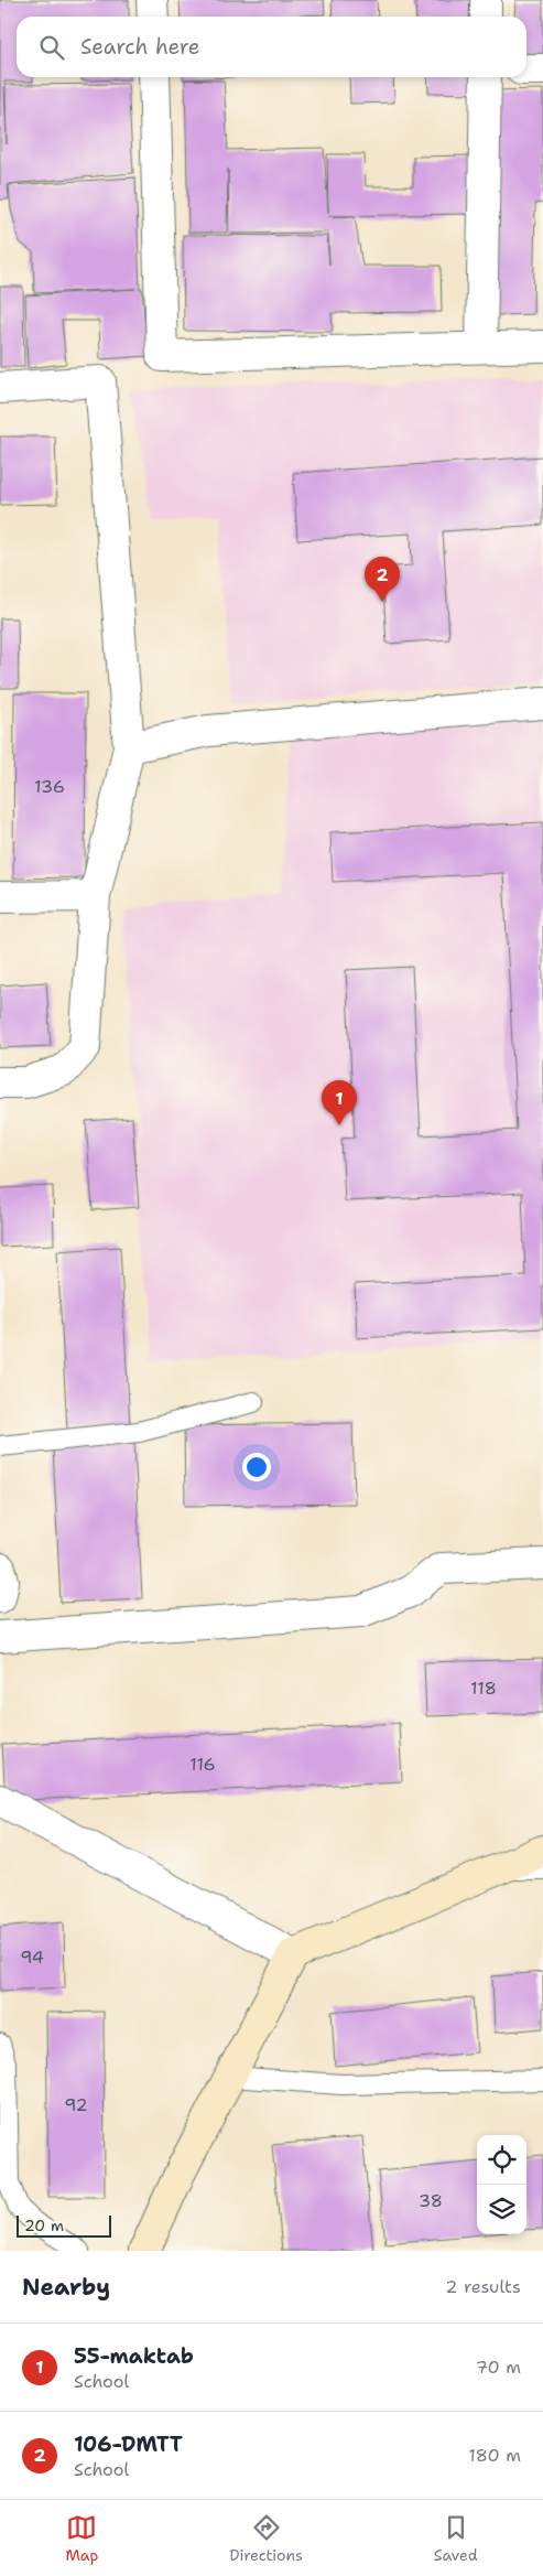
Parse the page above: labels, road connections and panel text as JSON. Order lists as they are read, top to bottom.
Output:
{
  "house_numbers": [
    "136",
    "118",
    "116",
    "94",
    "92",
    "38"
  ],
  "scale_bar": "20 m",
  "page": {
    "search": "Search here",
    "pins": ["2", "1"],
    "scale": "20 m",
    "heading": ["Nearby", "2 results"],
    "list": [
      {
        "mark": "1",
        "name": "55-maktab",
        "note": "School",
        "value": "70 m"
      },
      {
        "mark": "2",
        "name": "106-DMTT",
        "note": "School",
        "value": "180 m"
      }
    ],
    "nav": ["Map", "Directions", "Saved"]
  }
}
